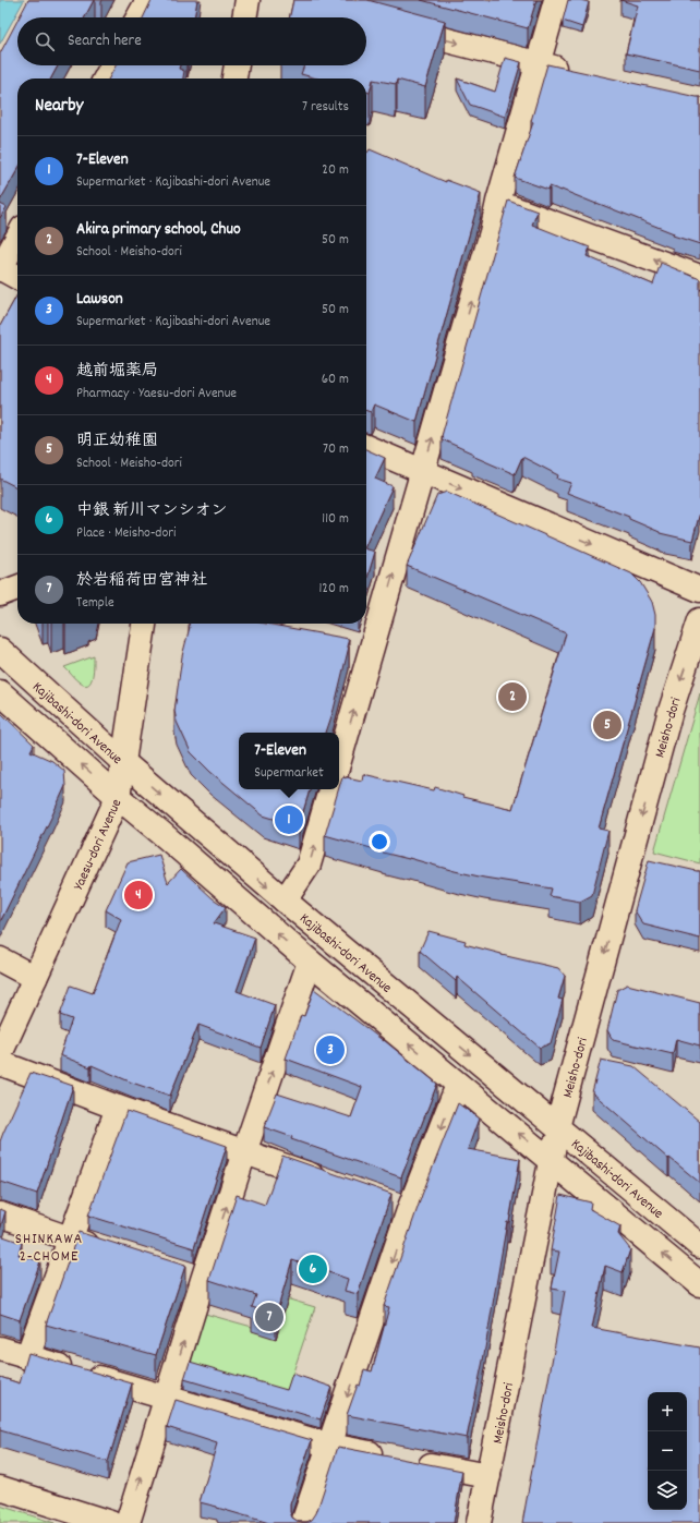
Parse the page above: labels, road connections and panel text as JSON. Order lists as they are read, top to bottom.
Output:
{
  "streets": {
    "street": ["Kajibashi-dori Avenue", "Meisho-dori", "Yaesu-dori Avenue"]
  },
  "crossings": [
    ["Kajibashi-dori Avenue", "Meisho-dori"],
    ["Kajibashi-dori Avenue", "Yaesu-dori Avenue"]
  ],
  "one_way": ["Meisho-dori"],
  "districts": ["SHINKAWA 2-CHOME"],
  "page": {
    "search": "Search here",
    "heading": ["Nearby", "7 results"],
    "list": [
      {
        "mark": "1",
        "name": "7-Eleven",
        "note": "Supermarket · Kajibashi-dori Avenue",
        "value": "20 m"
      },
      {
        "mark": "2",
        "name": "Akira primary school, Chuo",
        "note": "School · Meisho-dori",
        "value": "50 m"
      },
      {
        "mark": "3",
        "name": "Lawson",
        "note": "Supermarket · Kajibashi-dori Avenue",
        "value": "50 m"
      },
      {
        "mark": "4",
        "name": "越前堀薬局",
        "note": "Pharmacy · Yaesu-dori Avenue",
        "value": "60 m"
      },
      {
        "mark": "5",
        "name": "明正幼稚園",
        "note": "School · Meisho-dori",
        "value": "70 m"
      },
      {
        "mark": "6",
        "name": "中銀 新川マンシオン",
        "note": "Place · Meisho-dori",
        "value": "110 m"
      },
      {
        "mark": "7",
        "name": "於岩稲荷田宮神社",
        "note": "Temple",
        "value": "120 m"
      }
    ],
    "pins": [
      "2",
      "5",
      "1",
      "4",
      "3",
      "6",
      "7"
    ],
    "popup": ["7-Eleven", "Supermarket"],
    "map_buttons": ["+", "−"]
  }
}
